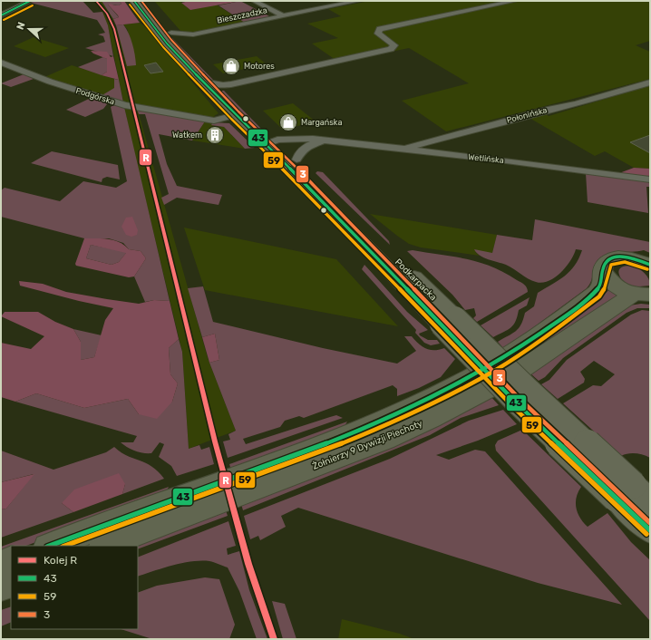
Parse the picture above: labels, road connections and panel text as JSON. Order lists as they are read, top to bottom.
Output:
{
  "streets": {
    "highway": ["Żołnierzy 9 Dywizji Piechoty"],
    "main road": ["Podkarpacka"],
    "street": [
      "Bieszczadzka",
      "Podgórska",
      "Połonińska",
      "Wetlińska"
    ]
  },
  "crossings": [
    ["Bieszczadzka", "Podkarpacka"],
    ["Podgórska", "Podkarpacka"],
    ["Połonińska", "Wetlińska"],
    ["Wetlińska", "Podkarpacka"]
  ],
  "places": {
    "shop": ["Motores", "Margańska"],
    "building": ["Watkem"]
  },
  "lines": [
    "rail line R",
    "transit line 43",
    "transit line 3",
    "transit line 59"
  ],
  "legend": [
    "Kolej R",
    "43",
    "59",
    "3"
  ],
  "north": "left"
}
